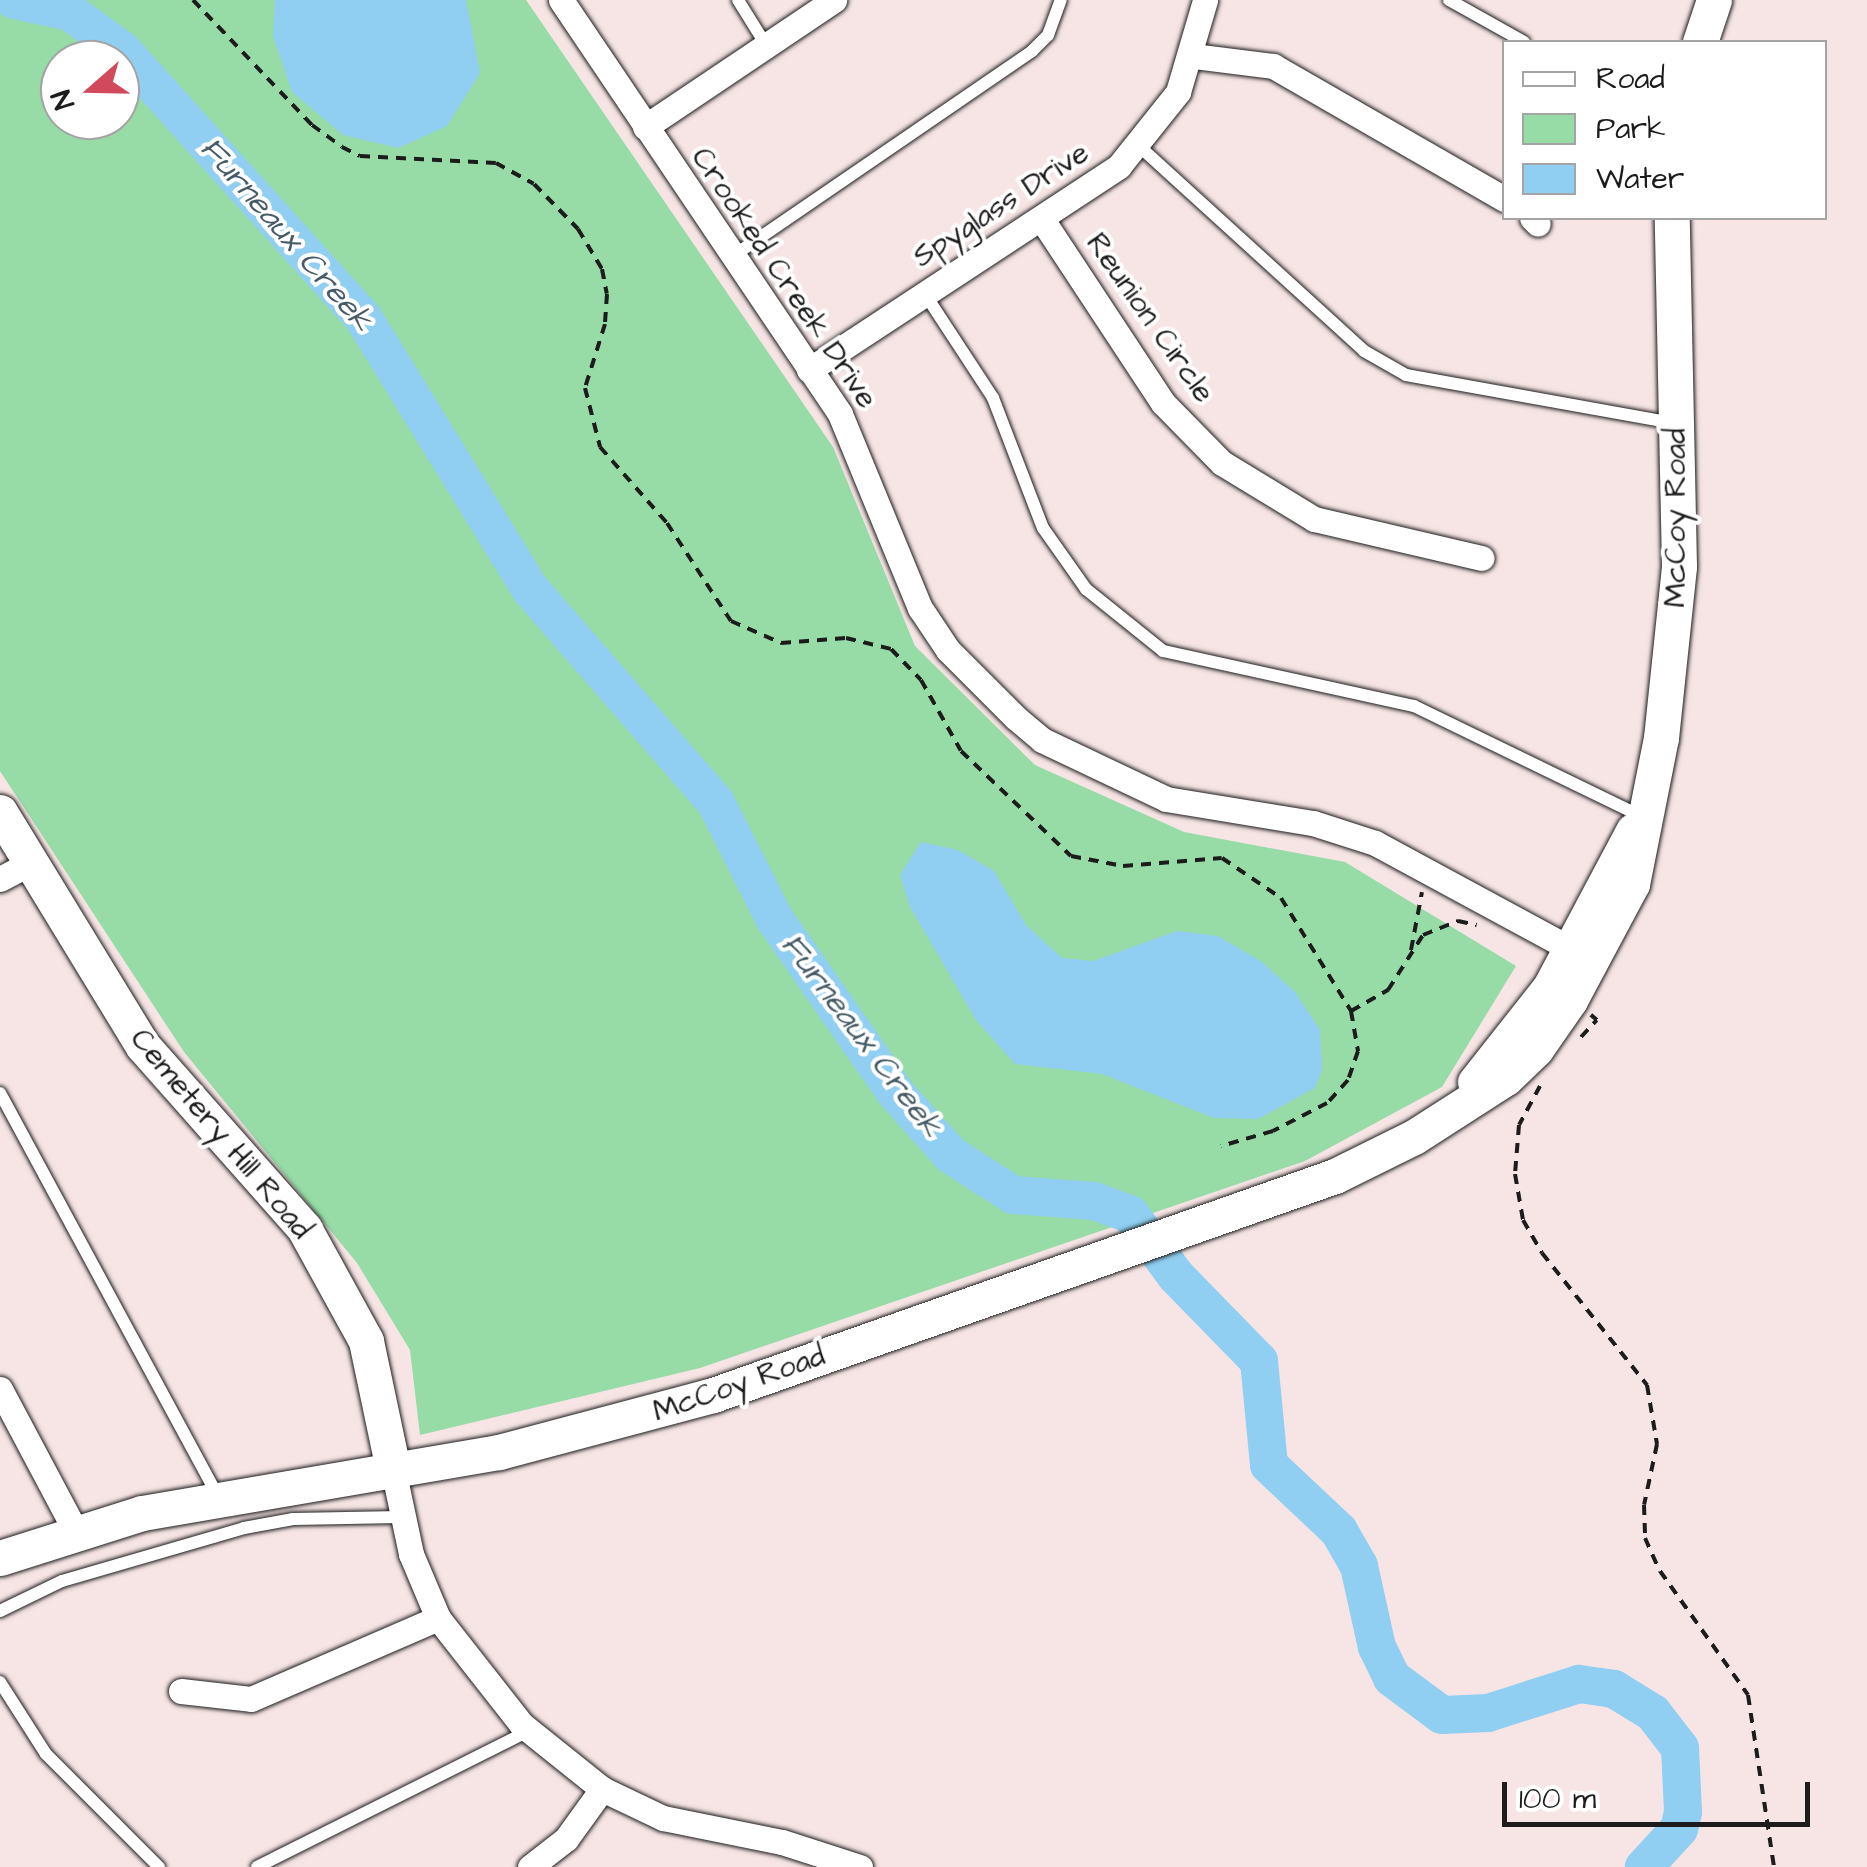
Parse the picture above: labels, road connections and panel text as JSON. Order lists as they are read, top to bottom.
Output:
{
  "streets": {
    "street": [
      "Spyglass Drive",
      "Crooked Creek Drive",
      "Reunion Circle",
      "McCoy Road",
      "Cemetery Hill Road"
    ]
  },
  "crossings": [
    ["Spyglass Drive", "Crooked Creek Drive"],
    ["Spyglass Drive", "Reunion Circle"],
    ["Crooked Creek Drive", "McCoy Road"],
    ["McCoy Road", "Cemetery Hill Road"]
  ],
  "water": ["Furneaux Creek"],
  "legend": ["Road", "Park", "Water"],
  "scale_bar": "100 m",
  "north": "left"
}
